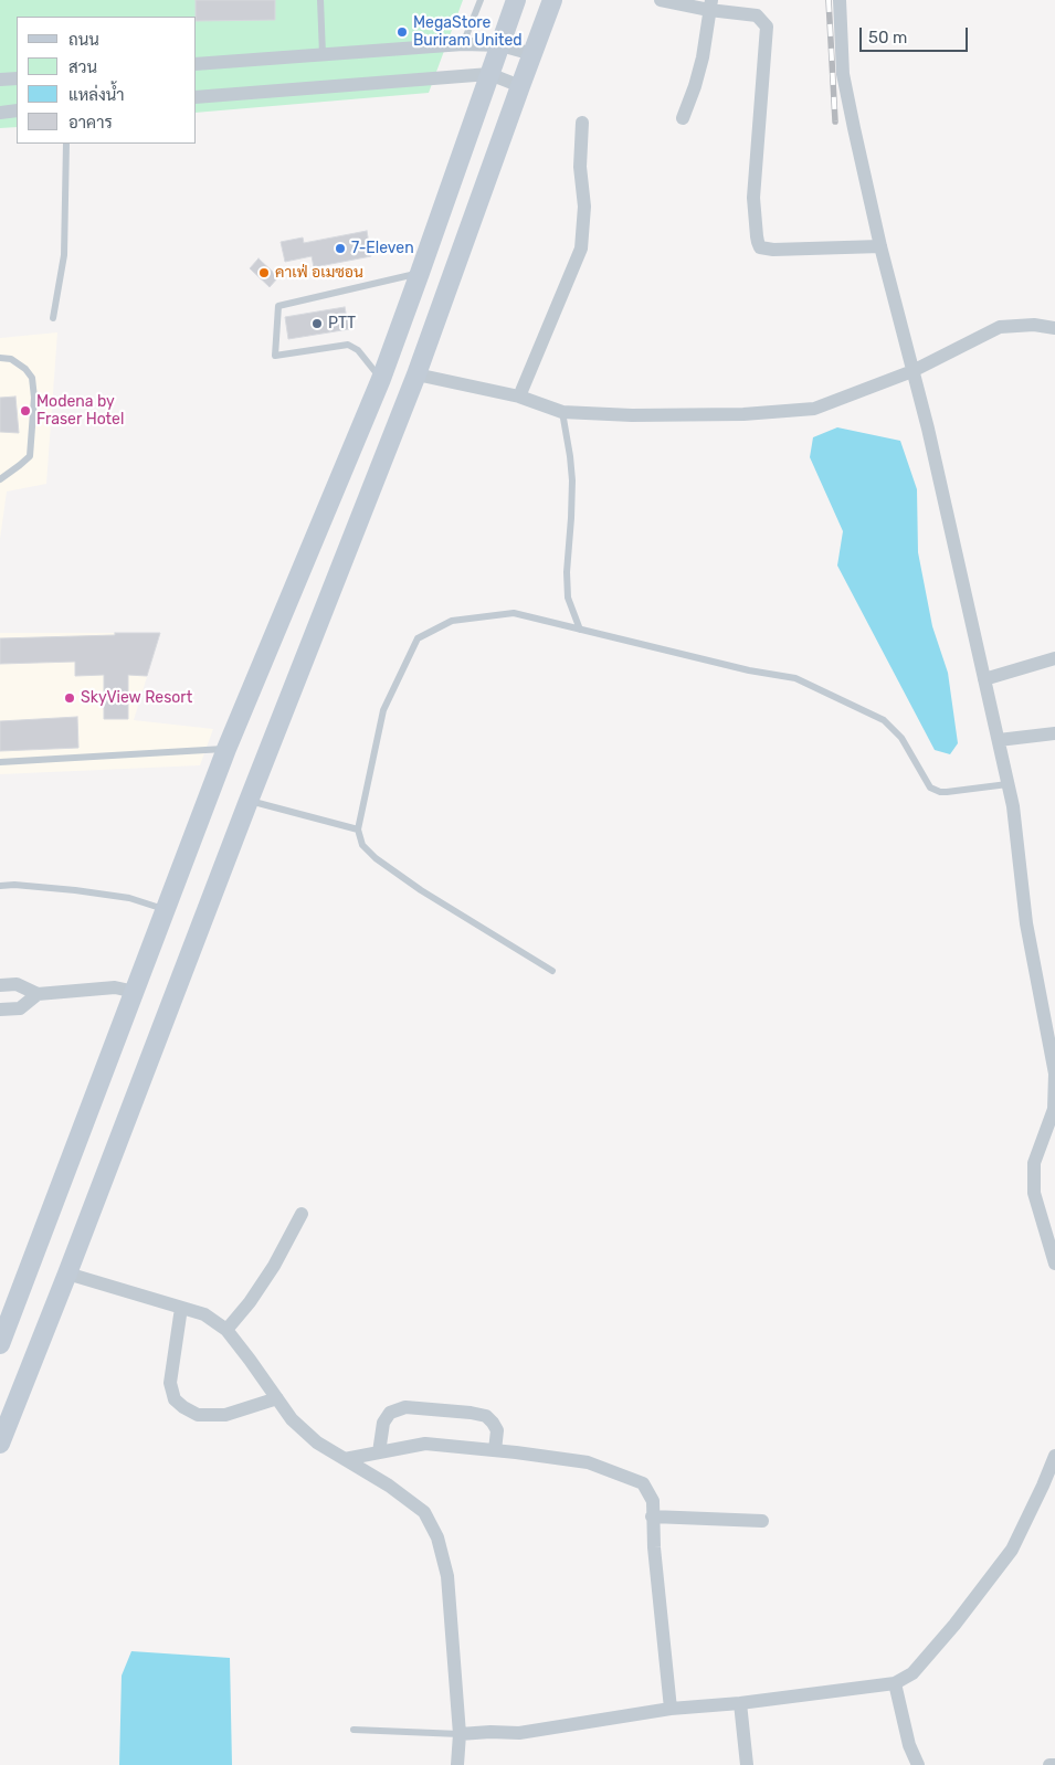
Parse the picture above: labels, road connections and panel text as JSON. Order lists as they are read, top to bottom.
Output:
{
  "places": [
    "MegaStore Buriram United",
    "7-Eleven",
    "คาเฟ่ อเมซอน",
    "PTT",
    "Modena by Fraser Hotel",
    "SkyView Resort"
  ],
  "legend": [
    "ถนน",
    "สวน",
    "แหล่งน้ำ",
    "อาคาร"
  ],
  "scale_bar": "50 m"
}
